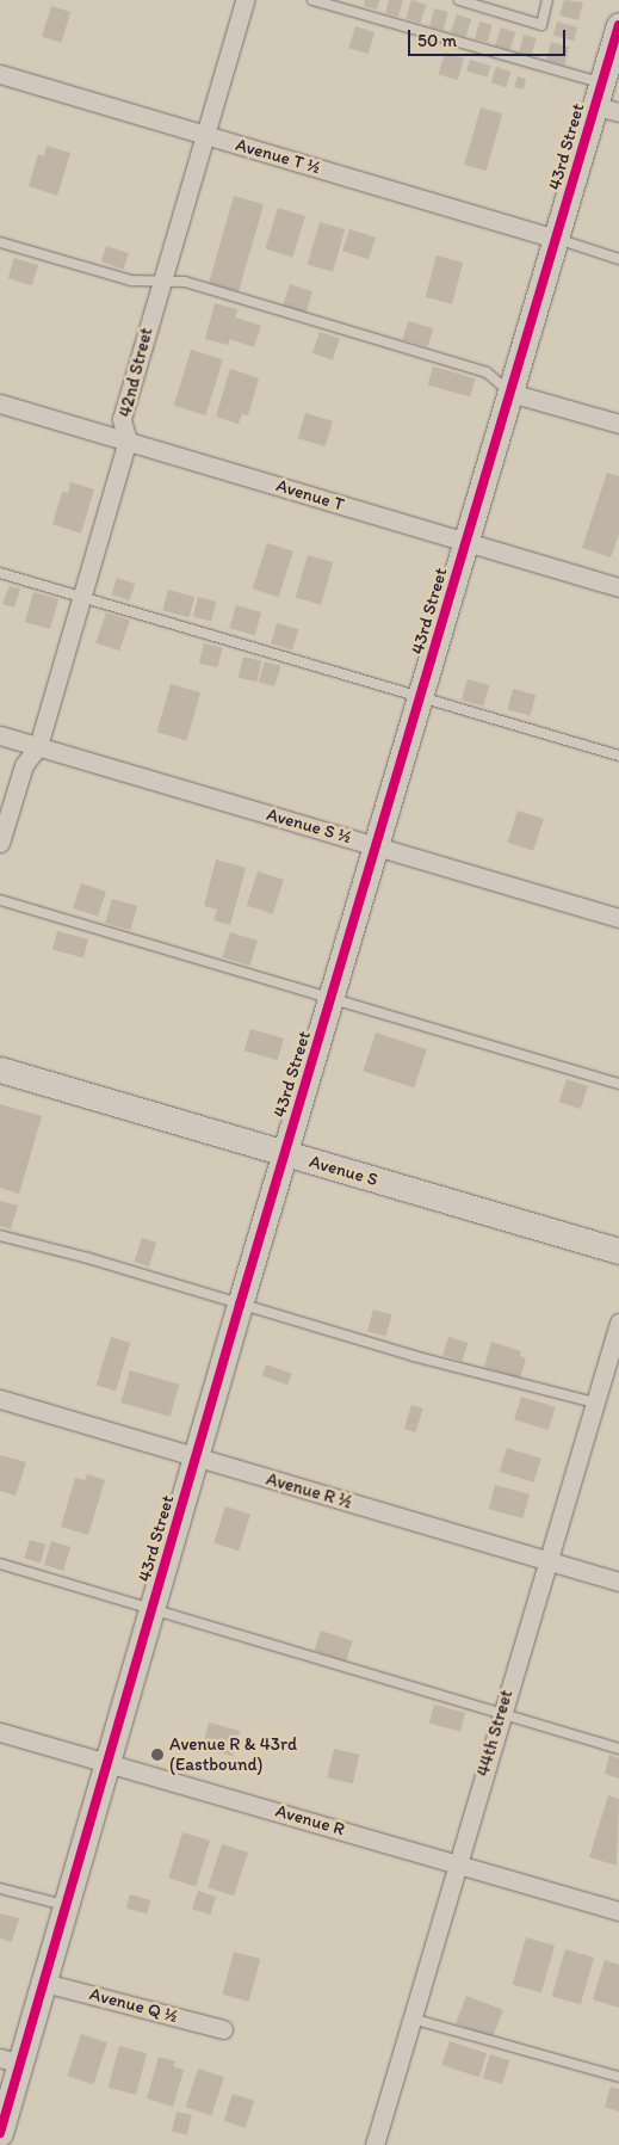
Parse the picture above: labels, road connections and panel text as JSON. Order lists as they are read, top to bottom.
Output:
{
  "streets": {
    "street": [
      "43rd Street",
      "Avenue T ½",
      "42nd Street",
      "Avenue T",
      "Avenue S ½",
      "Avenue S",
      "Avenue R ½",
      "44th Street",
      "Avenue R",
      "Avenue Q ½"
    ]
  },
  "crossings": [
    ["43rd Street", "Avenue T ½"],
    ["43rd Street", "Avenue T"],
    ["43rd Street", "Avenue S ½"],
    ["43rd Street", "Avenue S"],
    ["43rd Street", "Avenue R ½"],
    ["43rd Street", "Avenue R"],
    ["43rd Street", "Avenue Q ½"],
    ["Avenue T ½", "42nd Street"],
    ["42nd Street", "Avenue T"],
    ["42nd Street", "Avenue S ½"],
    ["Avenue R ½", "44th Street"],
    ["44th Street", "Avenue R"]
  ],
  "places": ["Avenue R & 43rd (Eastbound)"],
  "scale_bar": "50 m"
}
